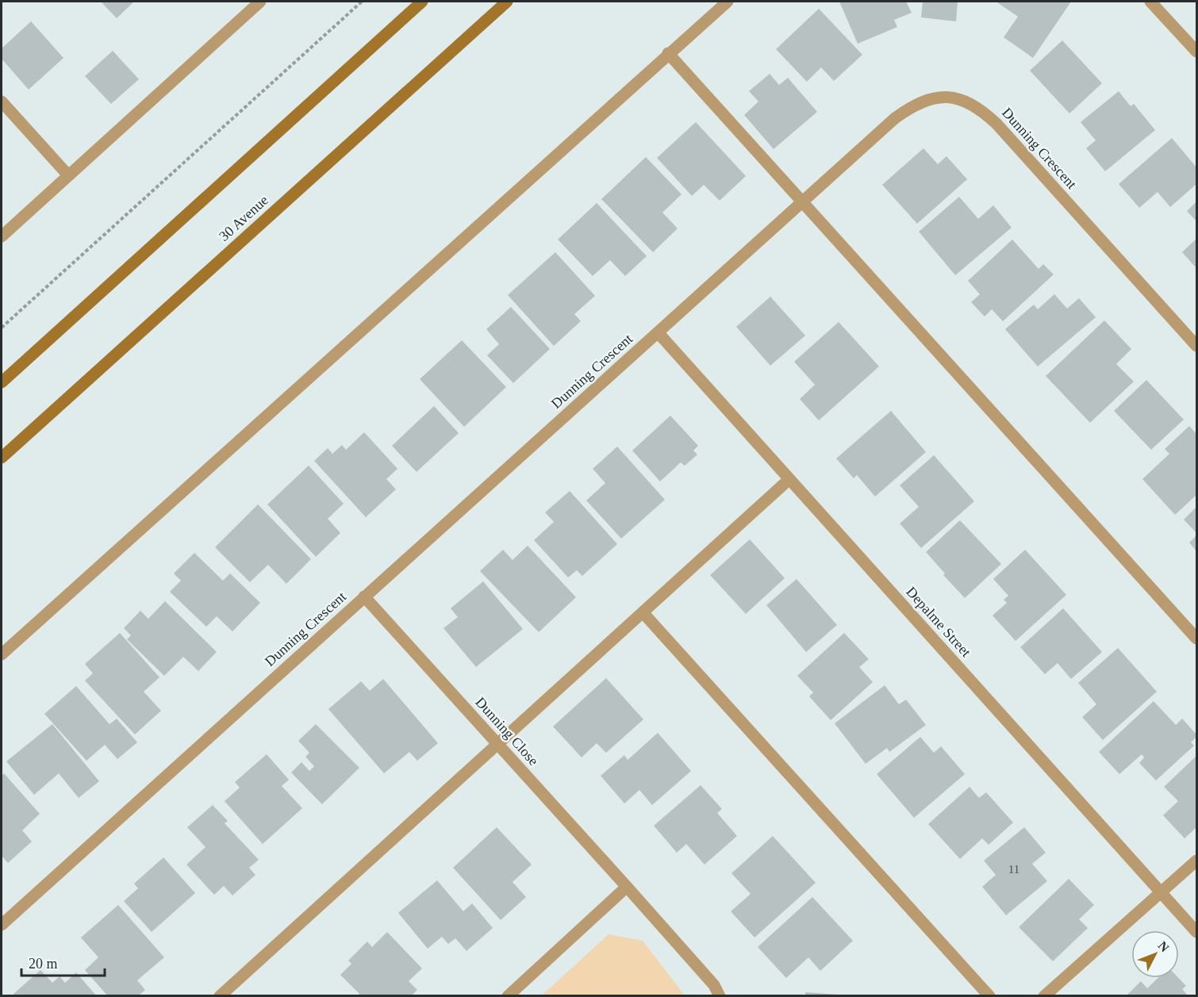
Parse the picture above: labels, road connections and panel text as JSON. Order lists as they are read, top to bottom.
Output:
{
  "streets": {
    "main road": ["30 Avenue"],
    "street": ["Dunning Crescent", "Depalme Street", "Dunning Close"]
  },
  "crossings": [
    ["Dunning Crescent", "Depalme Street"],
    ["Dunning Crescent", "Dunning Close"]
  ],
  "house_numbers": ["11"],
  "scale_bar": "20 m",
  "north": "top right"
}
